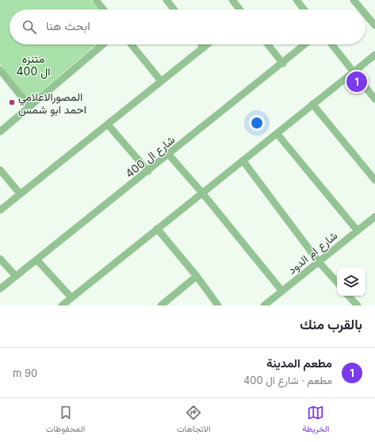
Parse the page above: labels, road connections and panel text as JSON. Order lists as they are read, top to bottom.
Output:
{
  "streets": {
    "street": ["شارع ال 400", "شارع ام الدود"]
  },
  "parks": ["متنزه ال 400"],
  "places": ["المصورالاعلامي احمد ابو شمس"],
  "page": {
    "search": "ابحث هنا",
    "pins": "1",
    "heading": "بالقرب منك",
    "list": [
      {
        "mark": "1",
        "name": "مطعم المدينة",
        "note": "مطعم · شارع ال 400",
        "value": "90 m"
      }
    ],
    "nav": ["الخريطة", "الاتجاهات", "المحفوظات"]
  }
}
